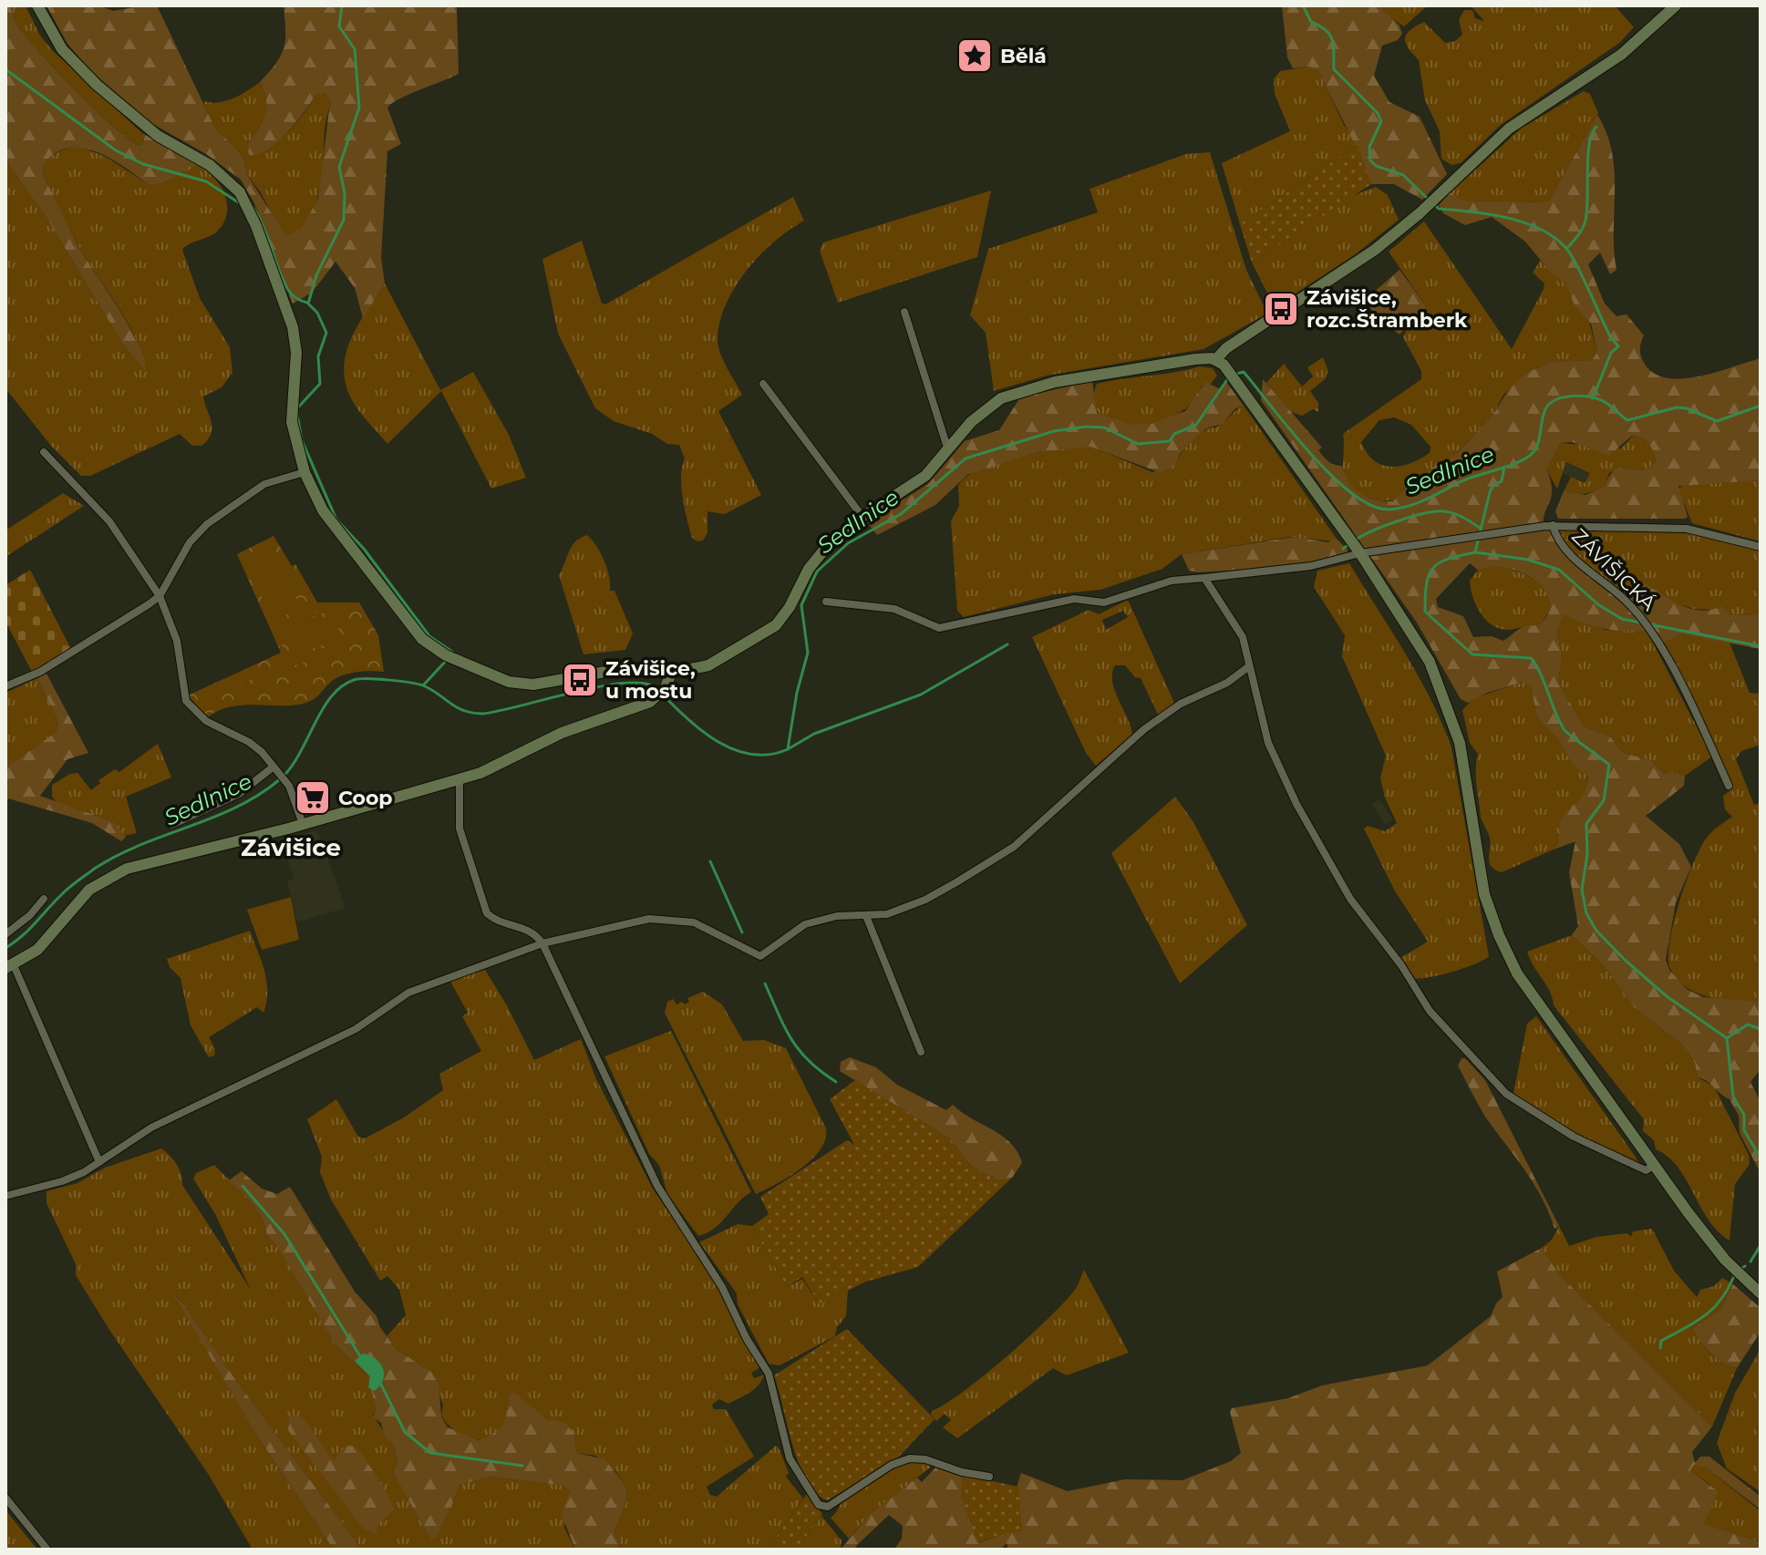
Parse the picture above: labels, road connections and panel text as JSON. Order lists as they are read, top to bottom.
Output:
{
  "streets": {
    "street": ["ZÁVIŠICKÁ"]
  },
  "districts": ["Závišice"],
  "water": ["Sedlnice"],
  "places": {
    "place": ["Bělá"],
    "bus stop": ["Závišice, rozc.Štramberk", "Závišice, u mostu"],
    "supermarket": ["Coop"]
  }
}
